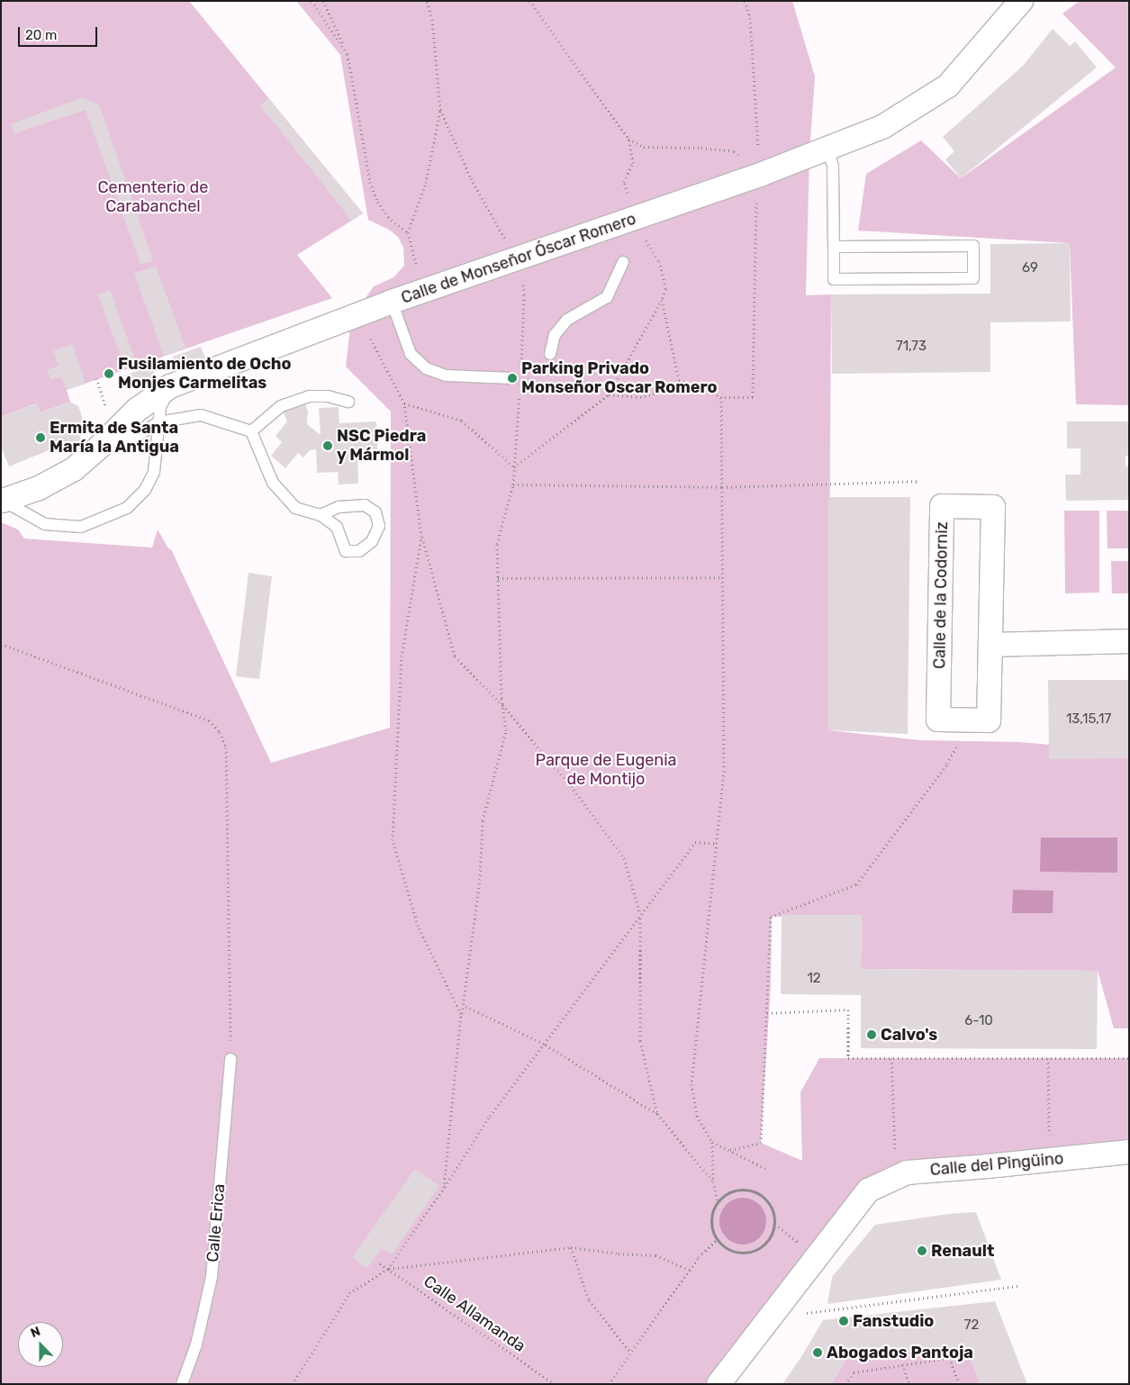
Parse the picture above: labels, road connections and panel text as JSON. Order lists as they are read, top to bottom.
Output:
{
  "streets": {
    "street": ["Calle de Monseñor Óscar Romero", "Calle de la Codorniz", "Calle del Pingüino"],
    "lane": ["Calle Erica"],
    "path": ["Calle Allamanda"]
  },
  "parks": ["Cementerio de Carabanchel", "Parque de Eugenia de Montijo"],
  "places": [
    "Fusilamiento de Ocho Monjes Carmelitas",
    "Parking Privado Monseñor Oscar Romero",
    "Ermita de Santa María la Antigua",
    "NSC Piedra y Mármol",
    "Calvo's",
    "Renault",
    "Fanstudio",
    "Abogados Pantoja"
  ],
  "house_numbers": [
    "69",
    "71,73",
    "13,15,17",
    "12",
    "6-10",
    "72"
  ],
  "scale_bar": "20 m",
  "north": "top"
}
